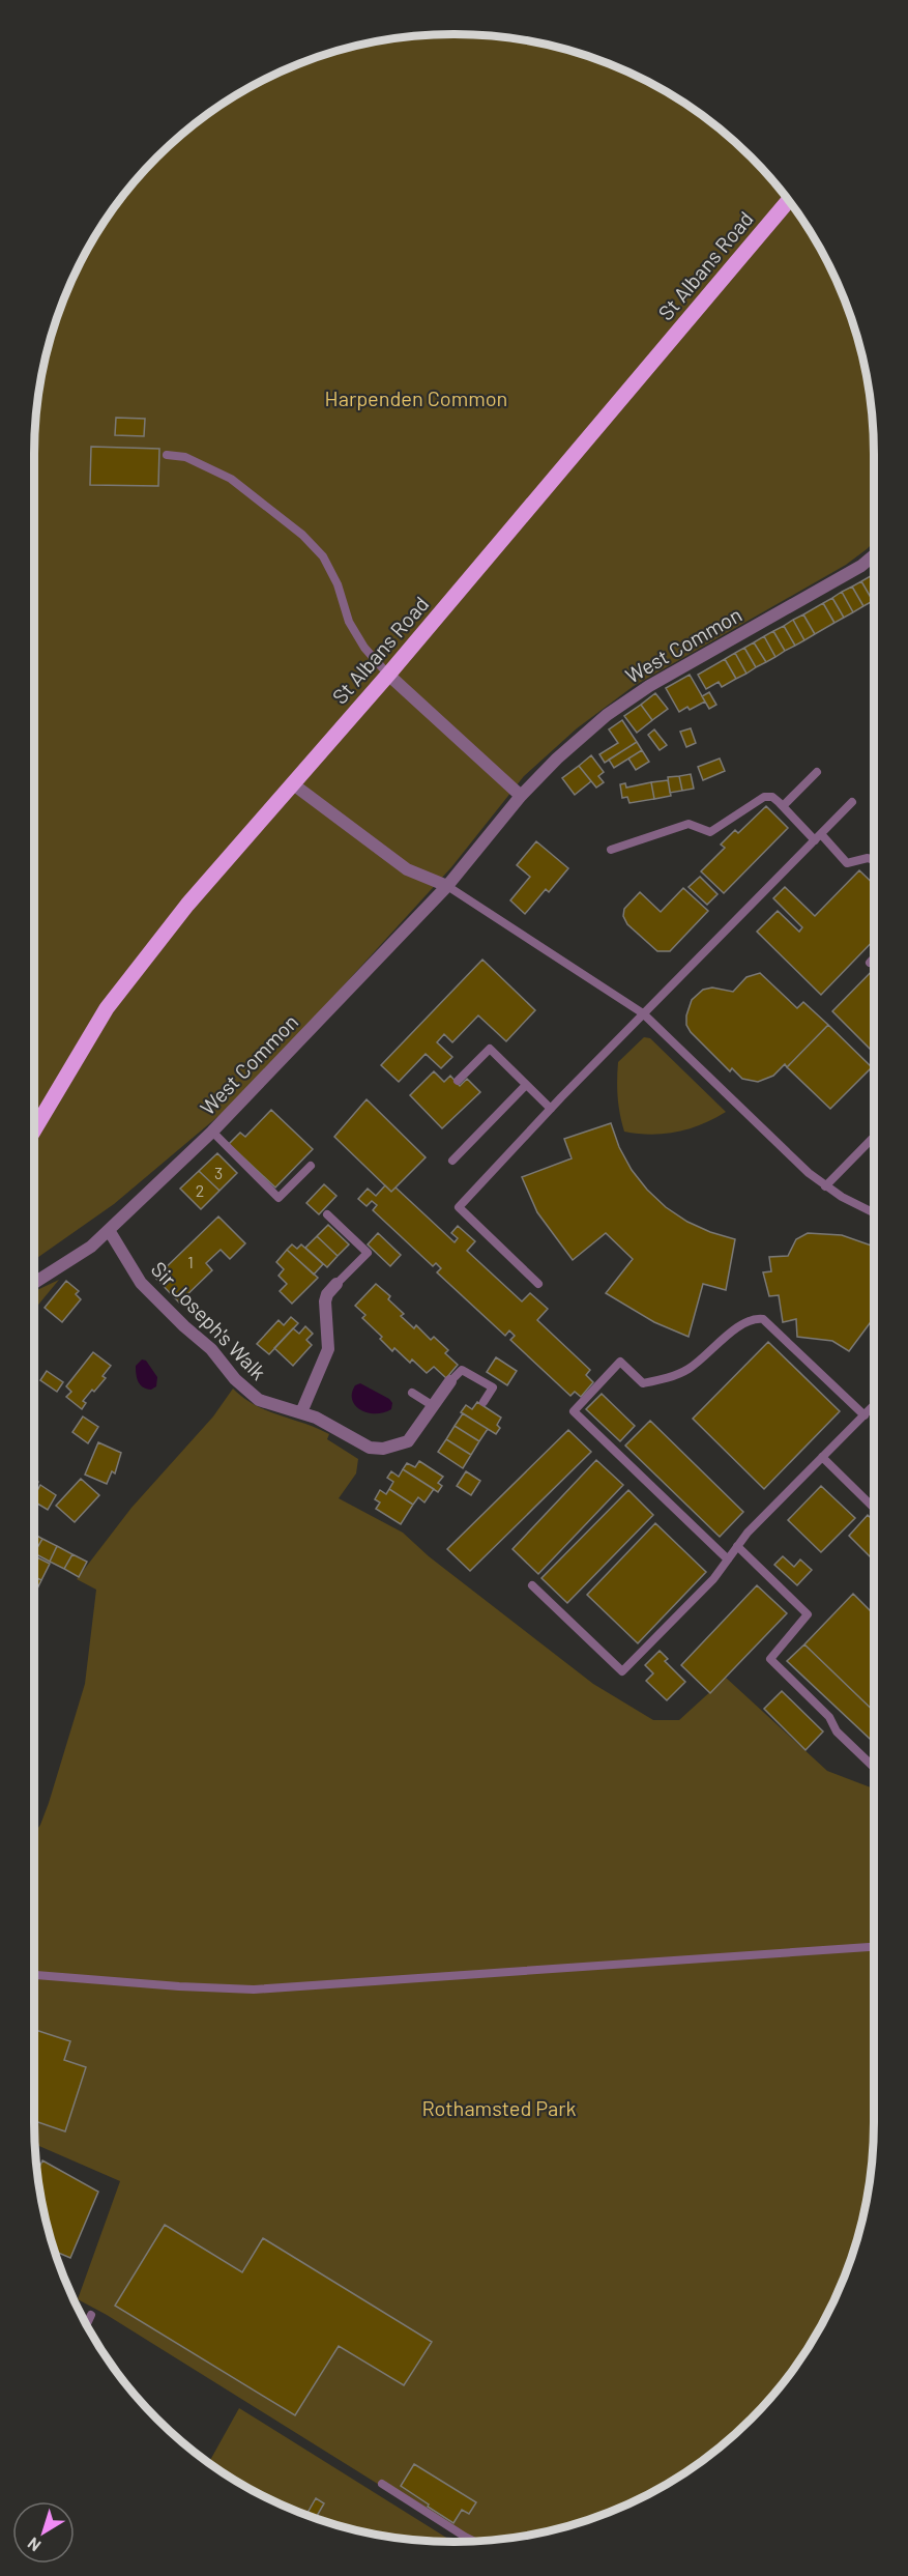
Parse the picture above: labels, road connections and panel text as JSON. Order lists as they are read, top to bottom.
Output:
{
  "streets": {
    "main road": ["St Albans Road"],
    "street": ["West Common", "Sir Joseph's Walk"]
  },
  "crossings": [
    ["West Common", "Sir Joseph's Walk"]
  ],
  "parks": ["Harpenden Common", "Rothamsted Park"],
  "house_numbers": ["3", "2", "1"],
  "north": "bottom left"
}
